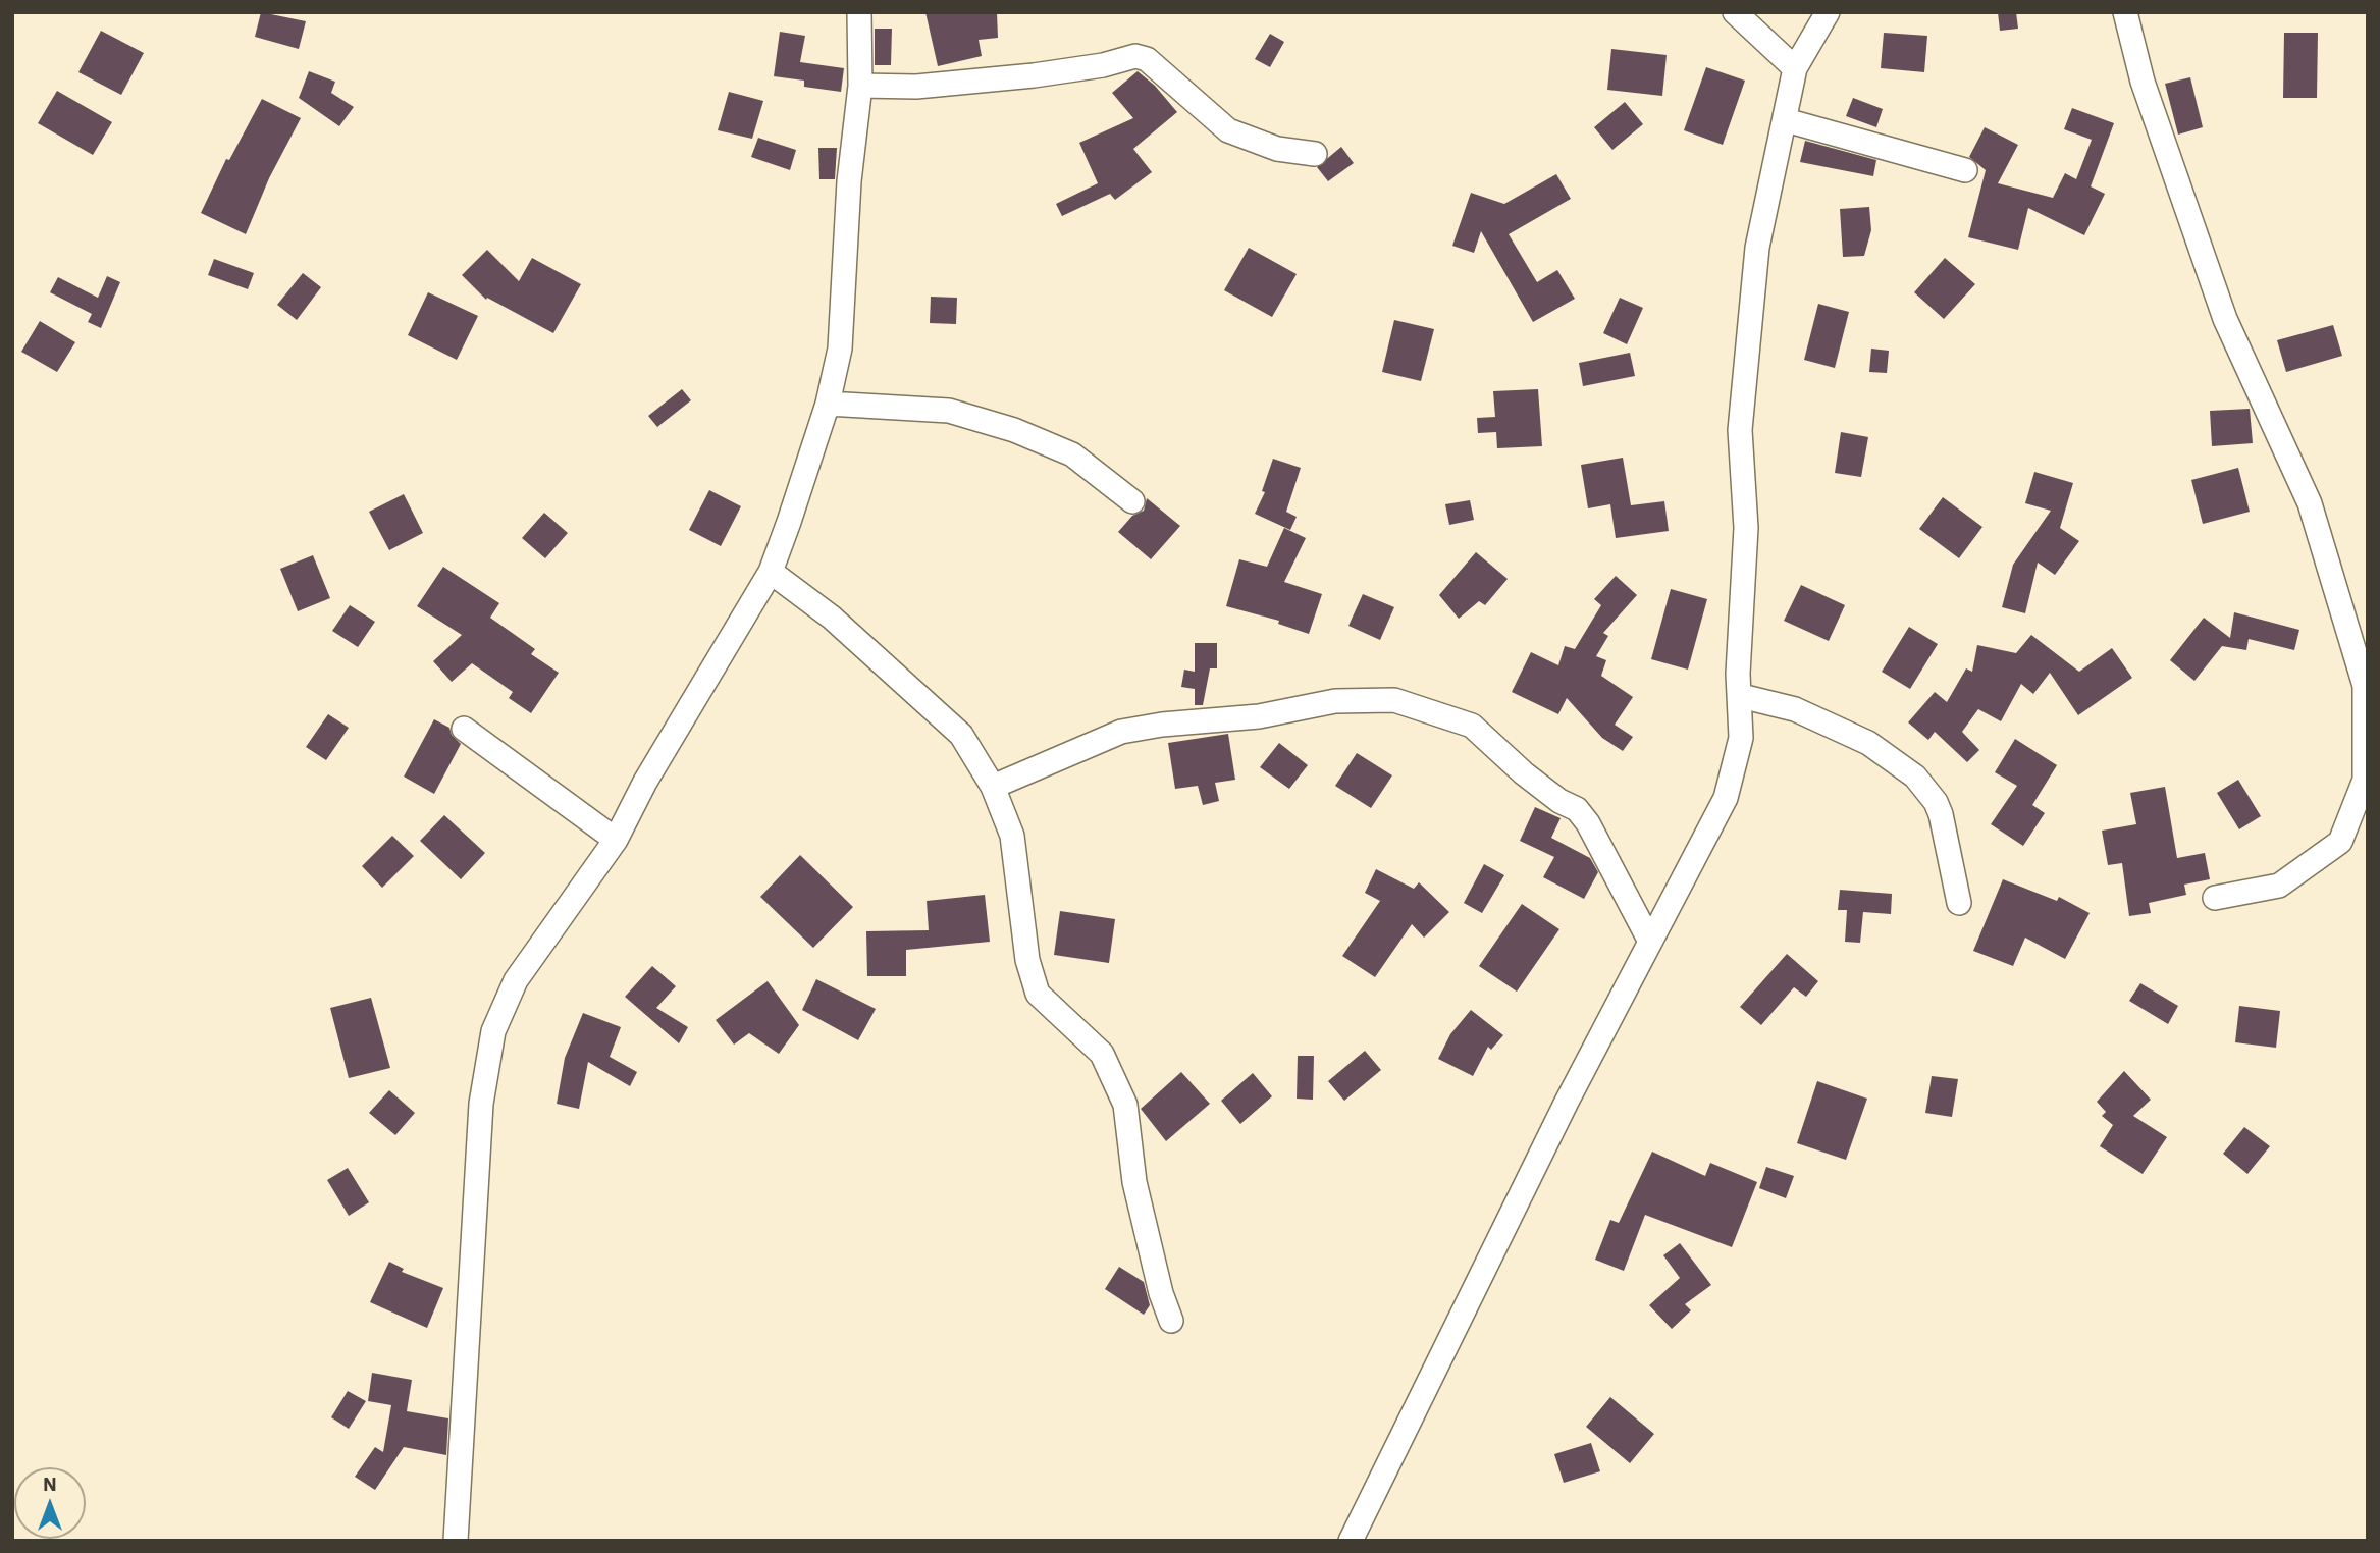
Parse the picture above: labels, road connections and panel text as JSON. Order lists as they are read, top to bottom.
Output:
{
  "north": "top"
}
